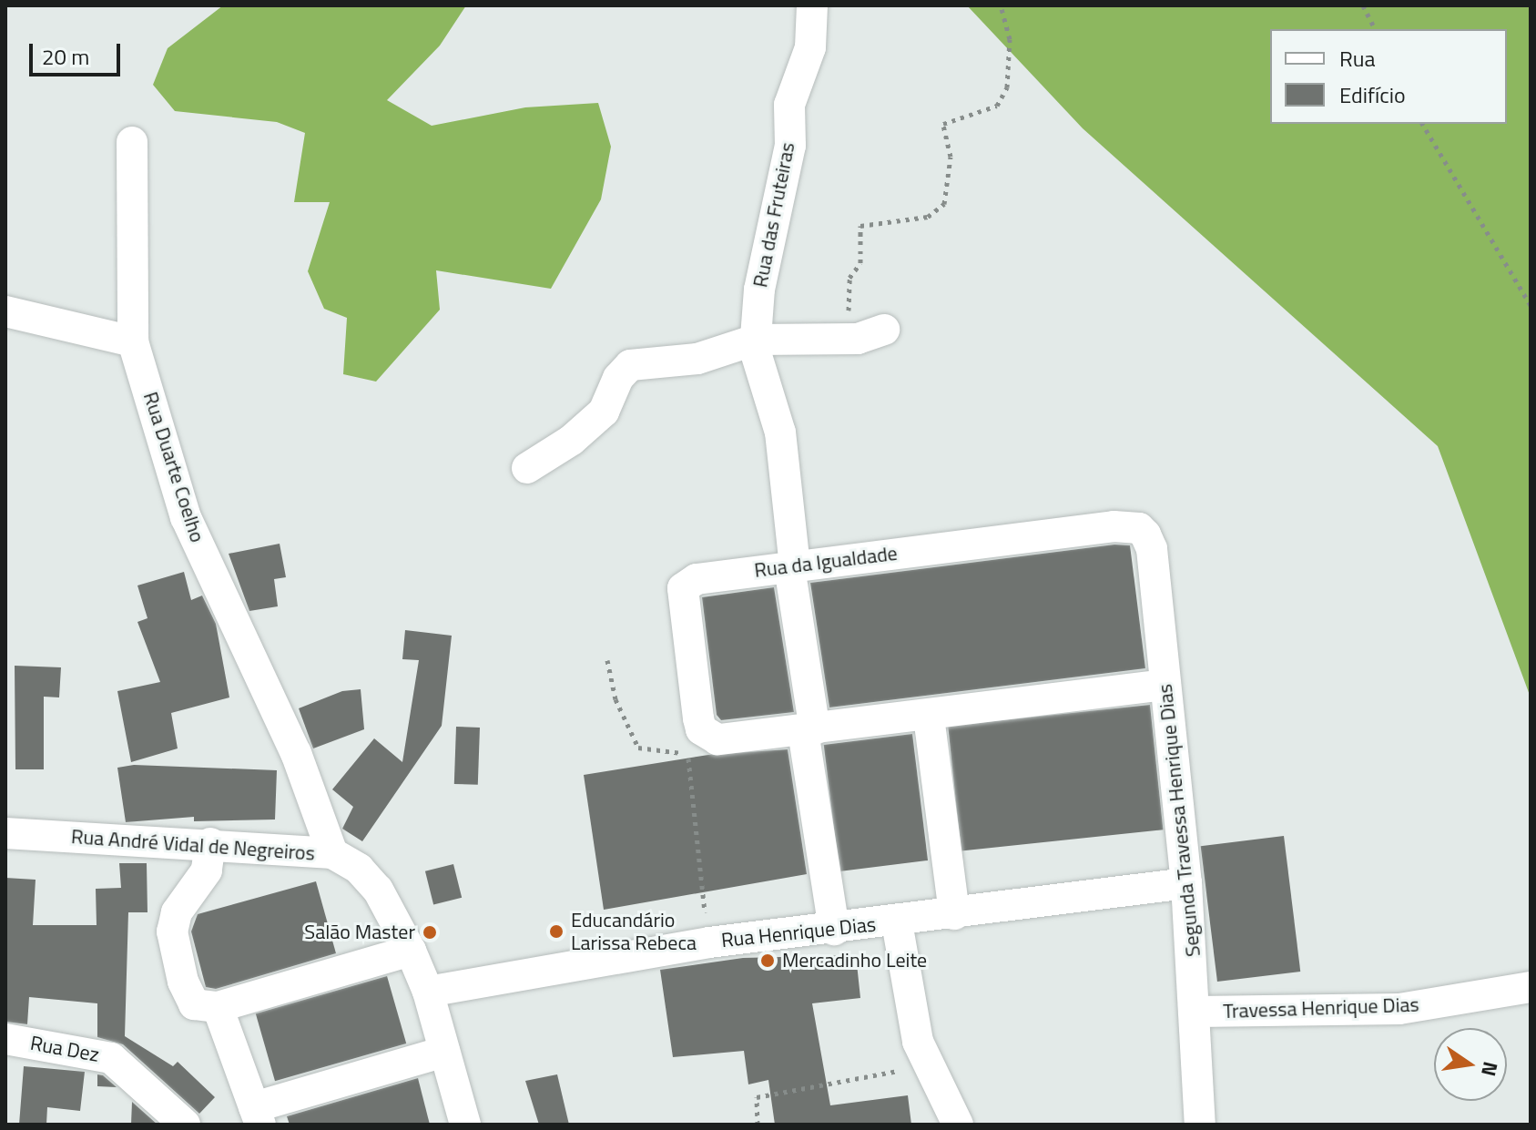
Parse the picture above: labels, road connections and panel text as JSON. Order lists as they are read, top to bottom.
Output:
{
  "streets": {
    "street": [
      "Rua das Fruteiras",
      "Rua Duarte Coelho",
      "Rua da Igualdade",
      "Segunda Travessa Henrique Dias",
      "Rua André Vidal de Negreiros",
      "Rua Henrique Dias",
      "Travessa Henrique Dias",
      "Rua Dez"
    ]
  },
  "crossings": [
    ["Rua das Fruteiras", "Rua da Igualdade"],
    ["Rua das Fruteiras", "Rua Henrique Dias"],
    ["Rua Duarte Coelho", "Rua André Vidal de Negreiros"],
    ["Rua da Igualdade", "Segunda Travessa Henrique Dias"],
    ["Segunda Travessa Henrique Dias", "Rua Henrique Dias"],
    ["Segunda Travessa Henrique Dias", "Travessa Henrique Dias"],
    ["Rua André Vidal de Negreiros", "Rua Henrique Dias"]
  ],
  "places": ["Educandário Larissa Rebeca", "Salão Master", "Mercadinho Leite"],
  "legend": ["Rua", "Edifício"],
  "scale_bar": "20 m",
  "north": "right"
}
